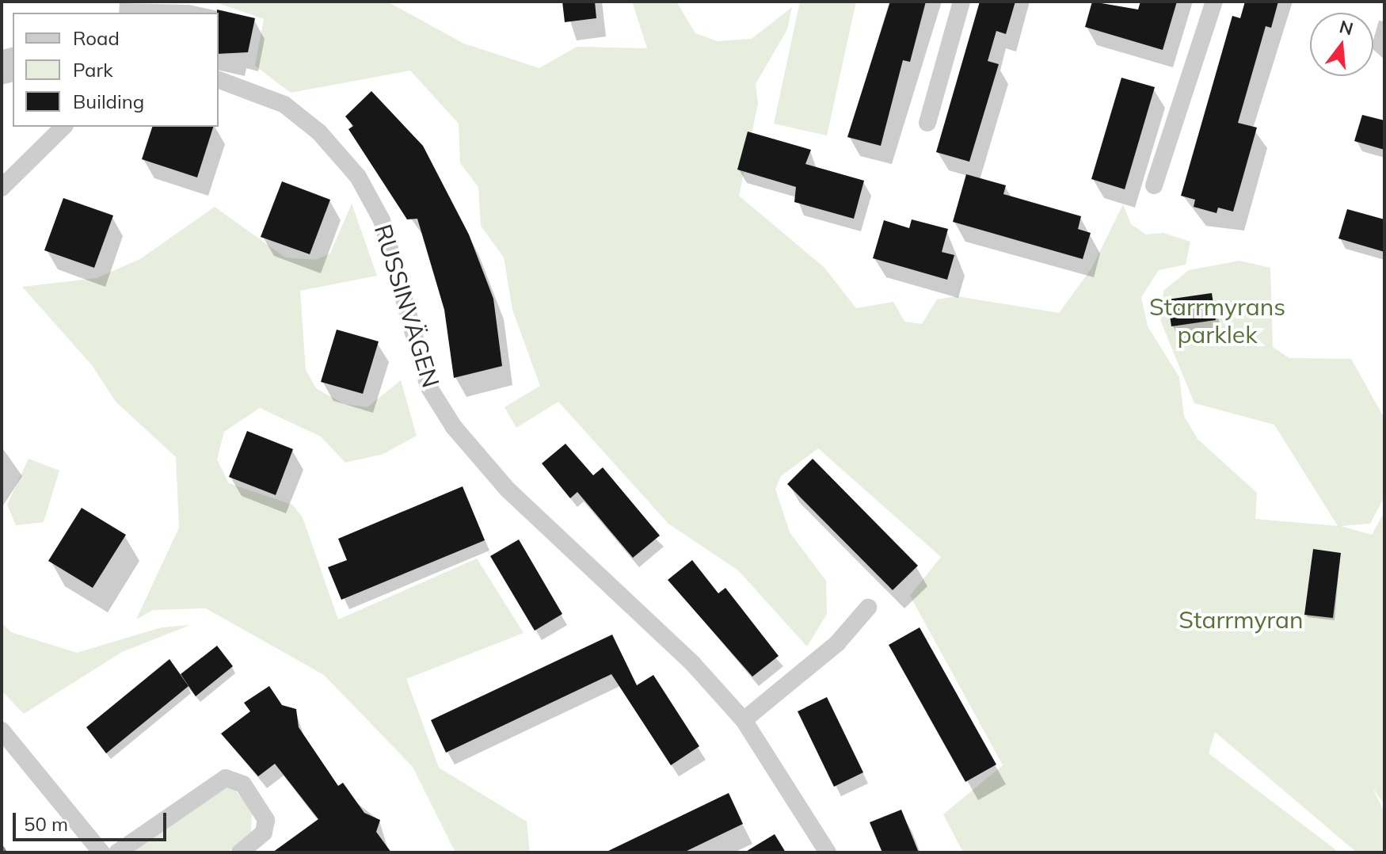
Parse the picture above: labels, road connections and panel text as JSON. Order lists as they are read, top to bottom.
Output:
{
  "streets": {
    "street": ["RUSSINVÄGEN"]
  },
  "parks": ["Starrmyrans parklek", "Starrmyran"],
  "legend": ["Road", "Park", "Building"],
  "scale_bar": "50 m",
  "north": "top"
}
